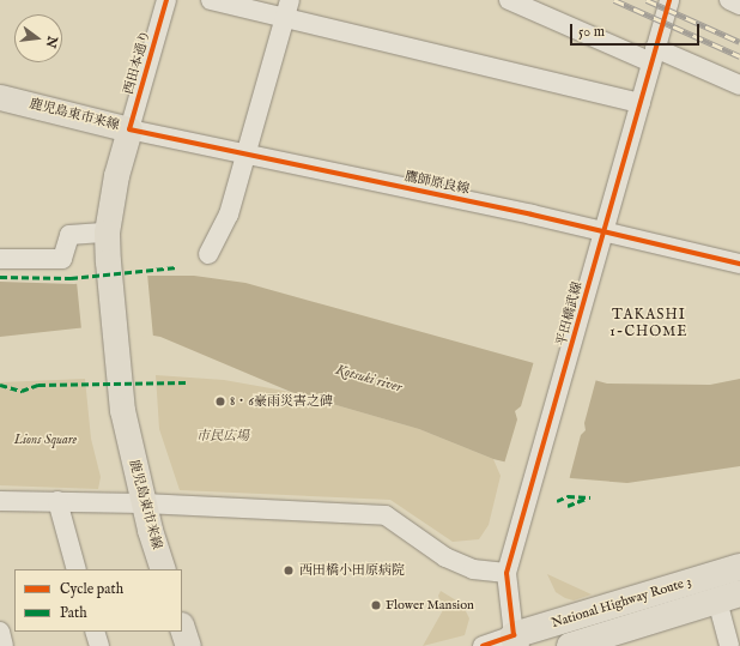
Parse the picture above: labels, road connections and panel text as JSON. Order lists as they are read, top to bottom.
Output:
{
  "streets": {
    "highway": ["National Highway Route 3"],
    "main road": ["鹿児島東市来線"],
    "street": ["西田本通り", "鷹師原良線", "平田橋武線"]
  },
  "crossings": [
    ["西田本通り", "鹿児島東市来線"],
    ["西田本通り", "鷹師原良線"],
    ["鹿児島東市来線", "鷹師原良線"],
    ["鷹師原良線", "平田橋武線"],
    ["平田橋武線", "National Highway Route 3"]
  ],
  "districts": ["TAKASHI 1-CHOME"],
  "water": ["Kotsuki river"],
  "parks": ["市民広場", "Lions Square"],
  "places": ["8・6豪雨災害之碑", "西田橋小田原病院", "Flower Mansion"],
  "legend": ["Cycle path", "Path"],
  "scale_bar": "50 m",
  "north": "right"
}
